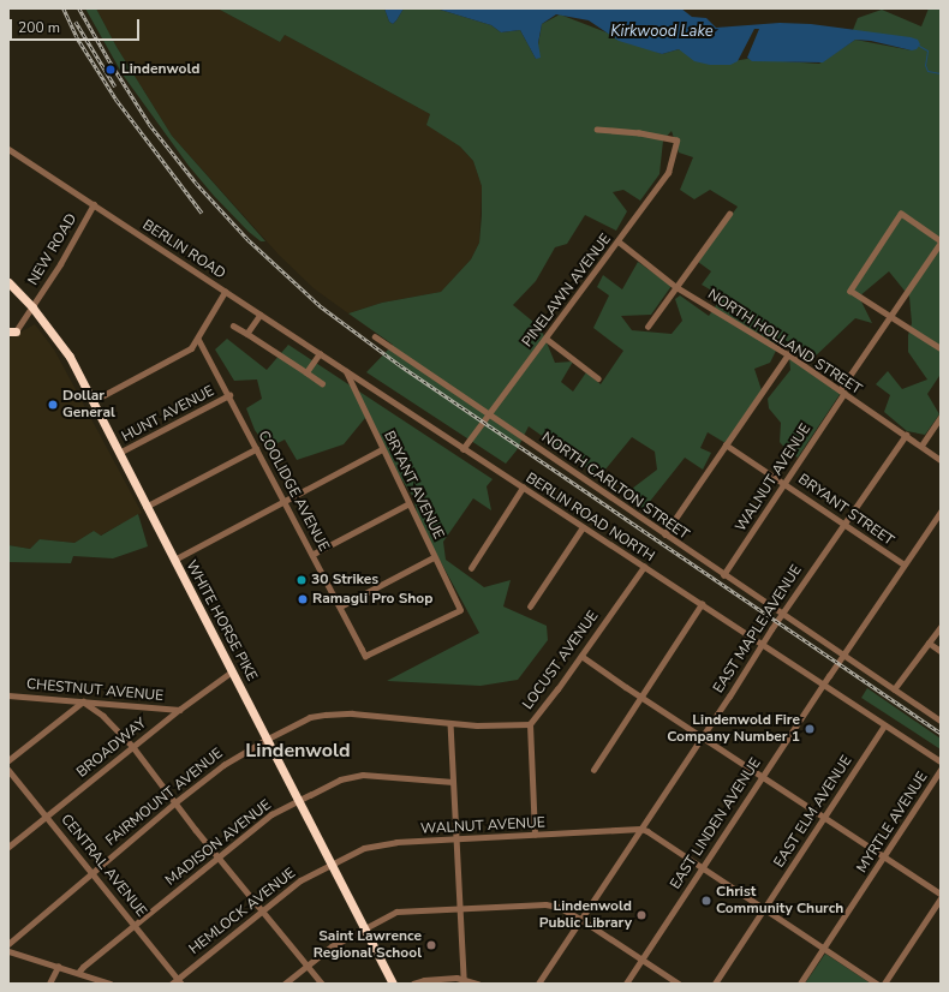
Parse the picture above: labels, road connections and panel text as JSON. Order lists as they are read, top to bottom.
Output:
{
  "streets": {
    "highway": ["WHITE HORSE PIKE"],
    "street": [
      "NEW ROAD",
      "BERLIN ROAD",
      "PINELAWN AVENUE",
      "NORTH HOLLAND STREET",
      "HUNT AVENUE",
      "WALNUT AVENUE",
      "BRYANT AVENUE",
      "NORTH CARLTON STREET",
      "COOLIDGE AVENUE",
      "BRYANT STREET",
      "BERLIN ROAD NORTH",
      "EAST MAPLE AVENUE",
      "LOCUST AVENUE",
      "CHESTNUT AVENUE",
      "BROADWAY",
      "FAIRMOUNT AVENUE",
      "EAST ELM AVENUE",
      "MYRTLE AVENUE",
      "EAST LINDEN AVENUE",
      "MADISON AVENUE",
      "CENTRAL AVENUE",
      "HEMLOCK AVENUE"
    ]
  },
  "crossings": [
    ["NEW ROAD", "BERLIN ROAD"],
    ["NEW ROAD", "WHITE HORSE PIKE"],
    ["BERLIN ROAD", "BRYANT AVENUE"],
    ["BERLIN ROAD", "BERLIN ROAD NORTH"],
    ["PINELAWN AVENUE", "NORTH HOLLAND STREET"],
    ["PINELAWN AVENUE", "NORTH CARLTON STREET"],
    ["PINELAWN AVENUE", "BERLIN ROAD NORTH"],
    ["NORTH HOLLAND STREET", "WALNUT AVENUE"],
    ["NORTH HOLLAND STREET", "EAST MAPLE AVENUE"],
    ["HUNT AVENUE", "COOLIDGE AVENUE"],
    ["HUNT AVENUE", "WHITE HORSE PIKE"],
    ["WALNUT AVENUE", "NORTH CARLTON STREET"],
    ["WALNUT AVENUE", "BRYANT STREET"],
    ["WALNUT AVENUE", "WHITE HORSE PIKE"],
    ["WALNUT AVENUE", "EAST MAPLE AVENUE"],
    ["WALNUT AVENUE", "LOCUST AVENUE"],
    ["WALNUT AVENUE", "HEMLOCK AVENUE"],
    ["BRYANT AVENUE", "COOLIDGE AVENUE"],
    ["BRYANT AVENUE", "BERLIN ROAD NORTH"],
    ["NORTH CARLTON STREET", "EAST MAPLE AVENUE"],
    ["NORTH CARLTON STREET", "EAST LINDEN AVENUE"],
    ["BRYANT STREET", "EAST MAPLE AVENUE"],
    ["BRYANT STREET", "EAST LINDEN AVENUE"],
    ["BERLIN ROAD NORTH", "EAST MAPLE AVENUE"],
    ["BERLIN ROAD NORTH", "LOCUST AVENUE"],
    ["BERLIN ROAD NORTH", "EAST ELM AVENUE"],
    ["BERLIN ROAD NORTH", "EAST LINDEN AVENUE"],
    ["WHITE HORSE PIKE", "BROADWAY"],
    ["WHITE HORSE PIKE", "FAIRMOUNT AVENUE"],
    ["WHITE HORSE PIKE", "MADISON AVENUE"],
    ["WHITE HORSE PIKE", "HEMLOCK AVENUE"],
    ["LOCUST AVENUE", "FAIRMOUNT AVENUE"],
    ["CHESTNUT AVENUE", "BROADWAY"],
    ["BROADWAY", "CENTRAL AVENUE"],
    ["FAIRMOUNT AVENUE", "CENTRAL AVENUE"],
    ["MADISON AVENUE", "CENTRAL AVENUE"],
    ["CENTRAL AVENUE", "HEMLOCK AVENUE"]
  ],
  "districts": ["Lindenwold"],
  "water": ["Kirkwood Lake"],
  "places": [
    "Lindenwold",
    "Dollar General",
    "30 Strikes",
    "Ramagli Pro Shop",
    "Lindenwold Fire Company Number 1",
    "Christ Community Church",
    "Lindenwold Public Library",
    "Saint Lawrence Regional School"
  ],
  "scale_bar": "200 m"
}
